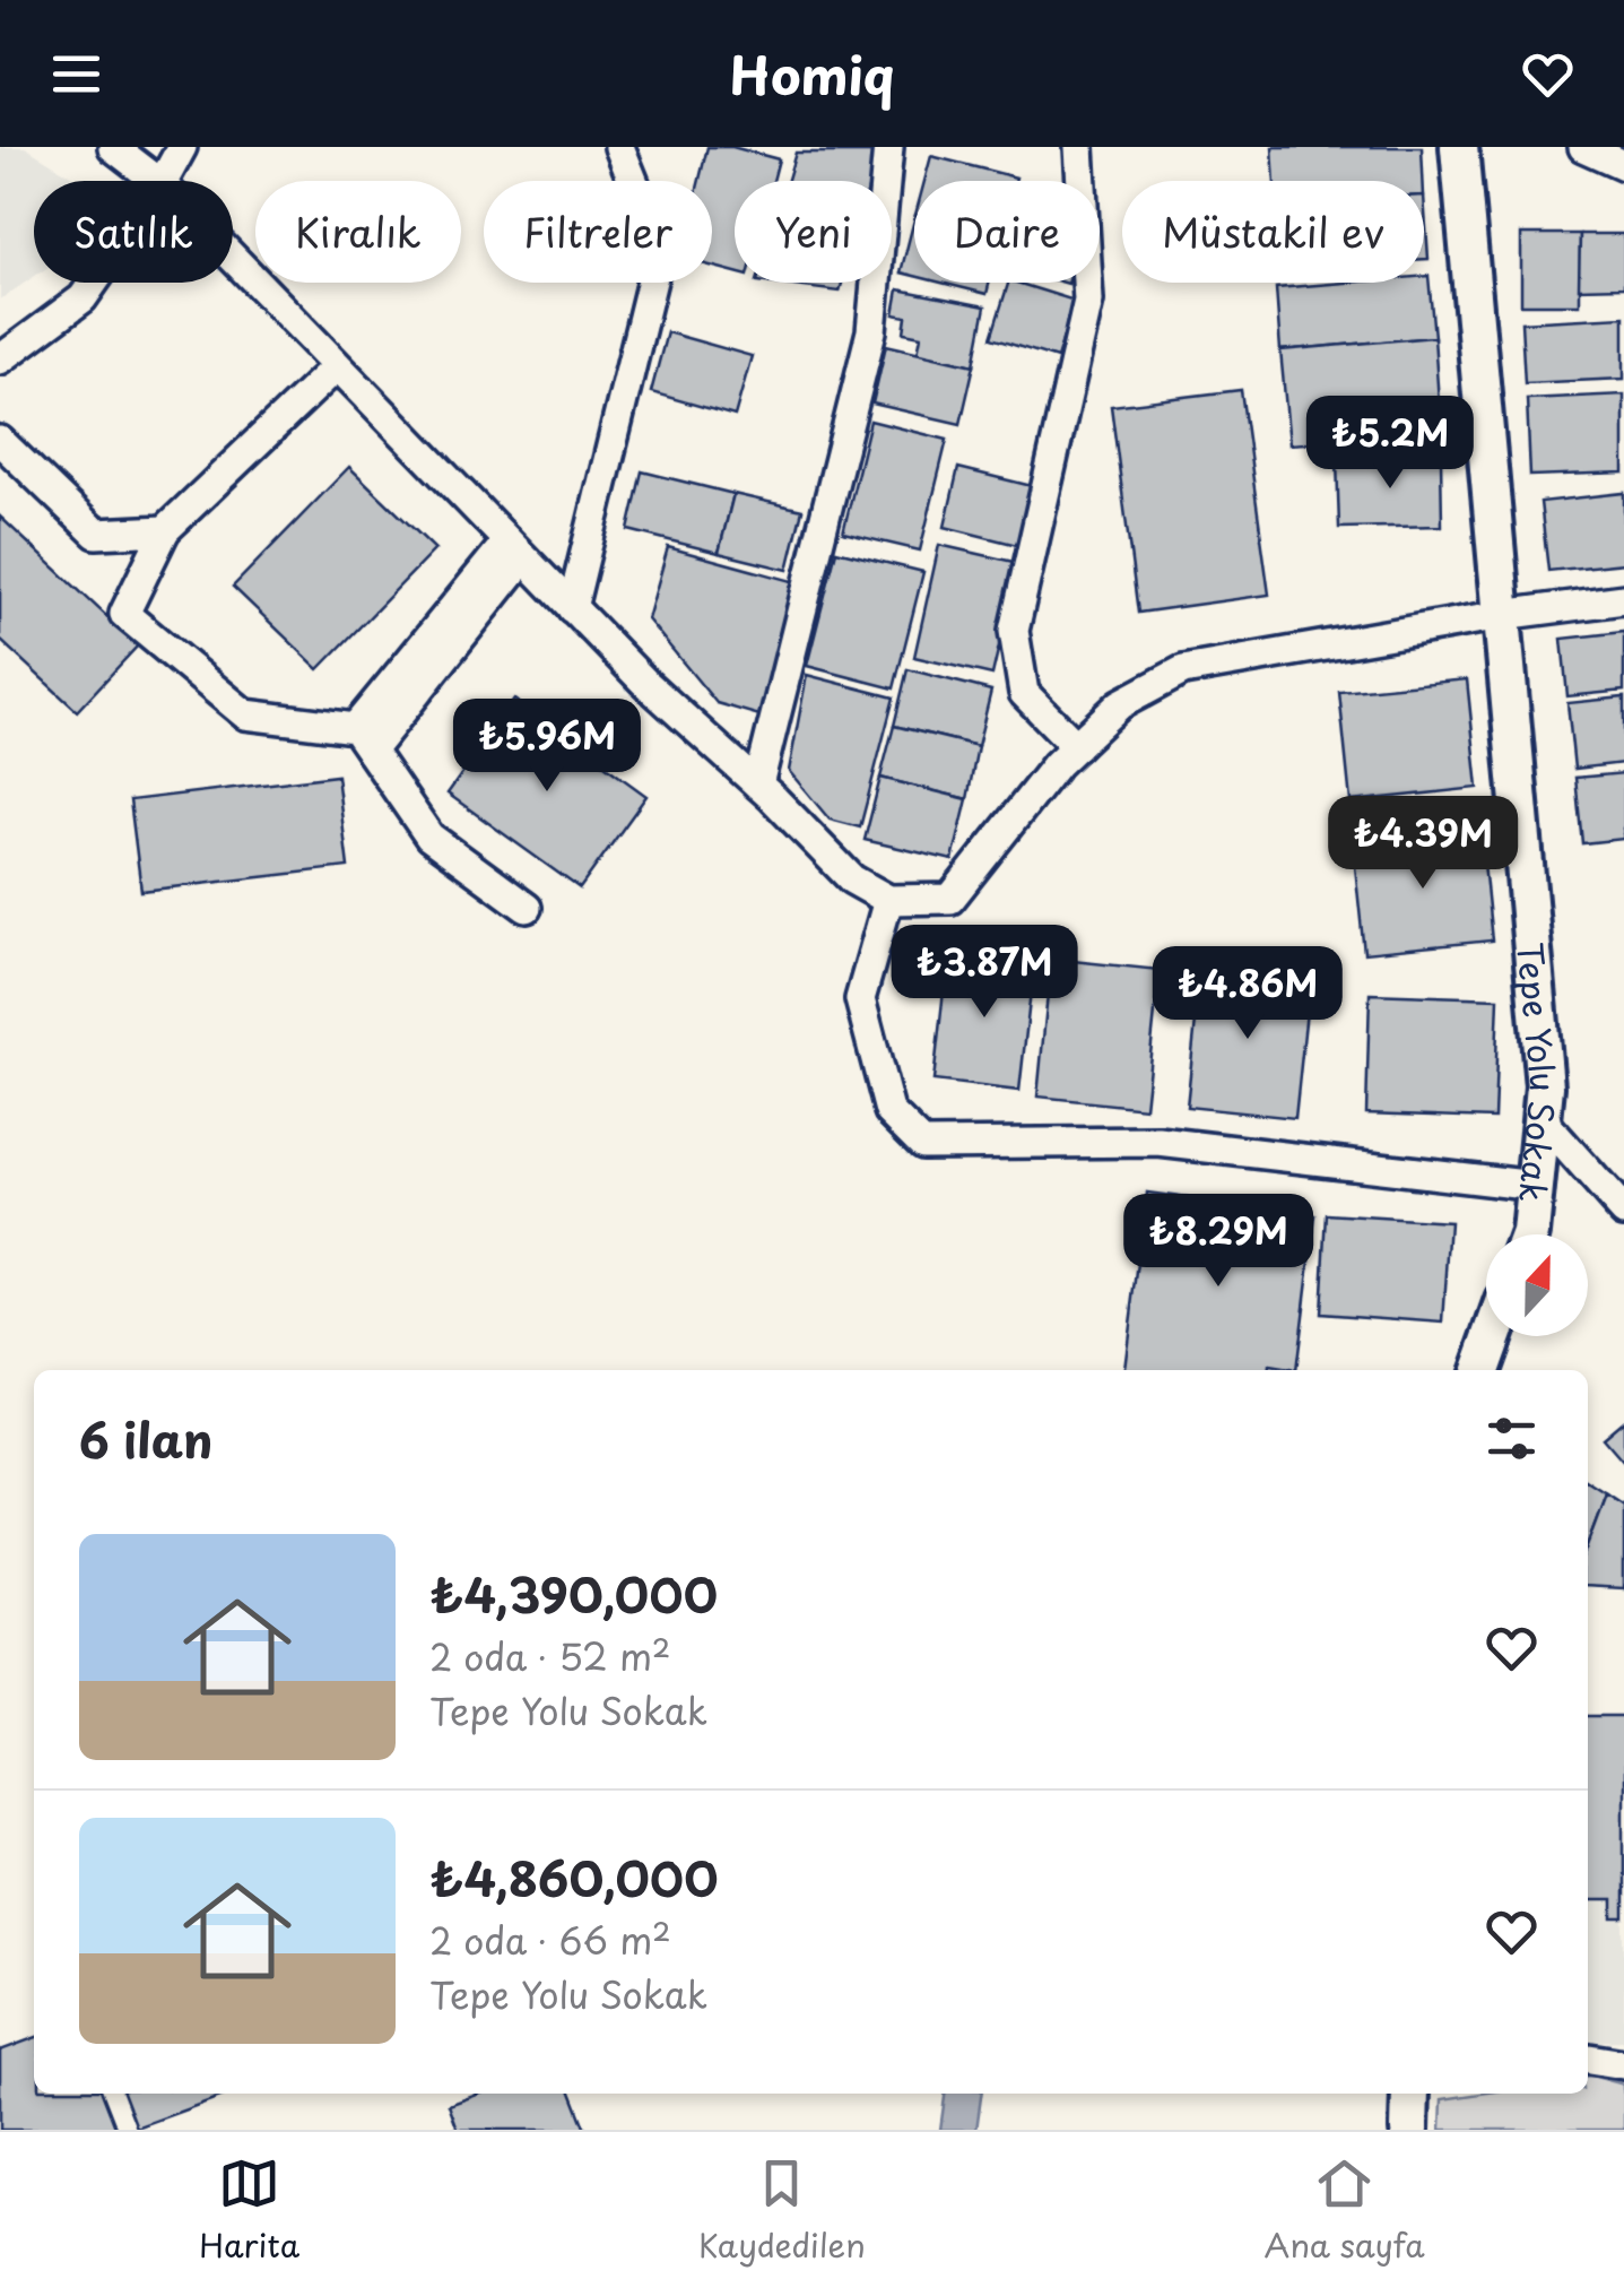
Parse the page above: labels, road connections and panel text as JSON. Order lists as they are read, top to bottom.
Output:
{
  "streets": {
    "street": ["Tepe Yolu Sokak"]
  },
  "north": "top",
  "page": {
    "header": "Homiq",
    "chip": [
      "Satılık",
      "Kiralık",
      "Filtreler",
      "Yeni",
      "Daire",
      "Müstakil ev"
    ],
    "price": [
      "₺5.2M",
      "₺5.96M",
      "₺4.39M",
      "₺3.87M",
      "₺4.86M",
      "₺8.29M"
    ],
    "heading": "6 ilan",
    "list": [
      {
        "name": "₺4,390,000",
        "note": "2 oda · 52 m² · Tepe Yolu Sokak"
      },
      {
        "name": "₺4,860,000",
        "note": "2 oda · 66 m² · Tepe Yolu Sokak"
      }
    ],
    "tabs": ["Harita", "Kaydedilen", "Ana sayfa"]
  }
}
